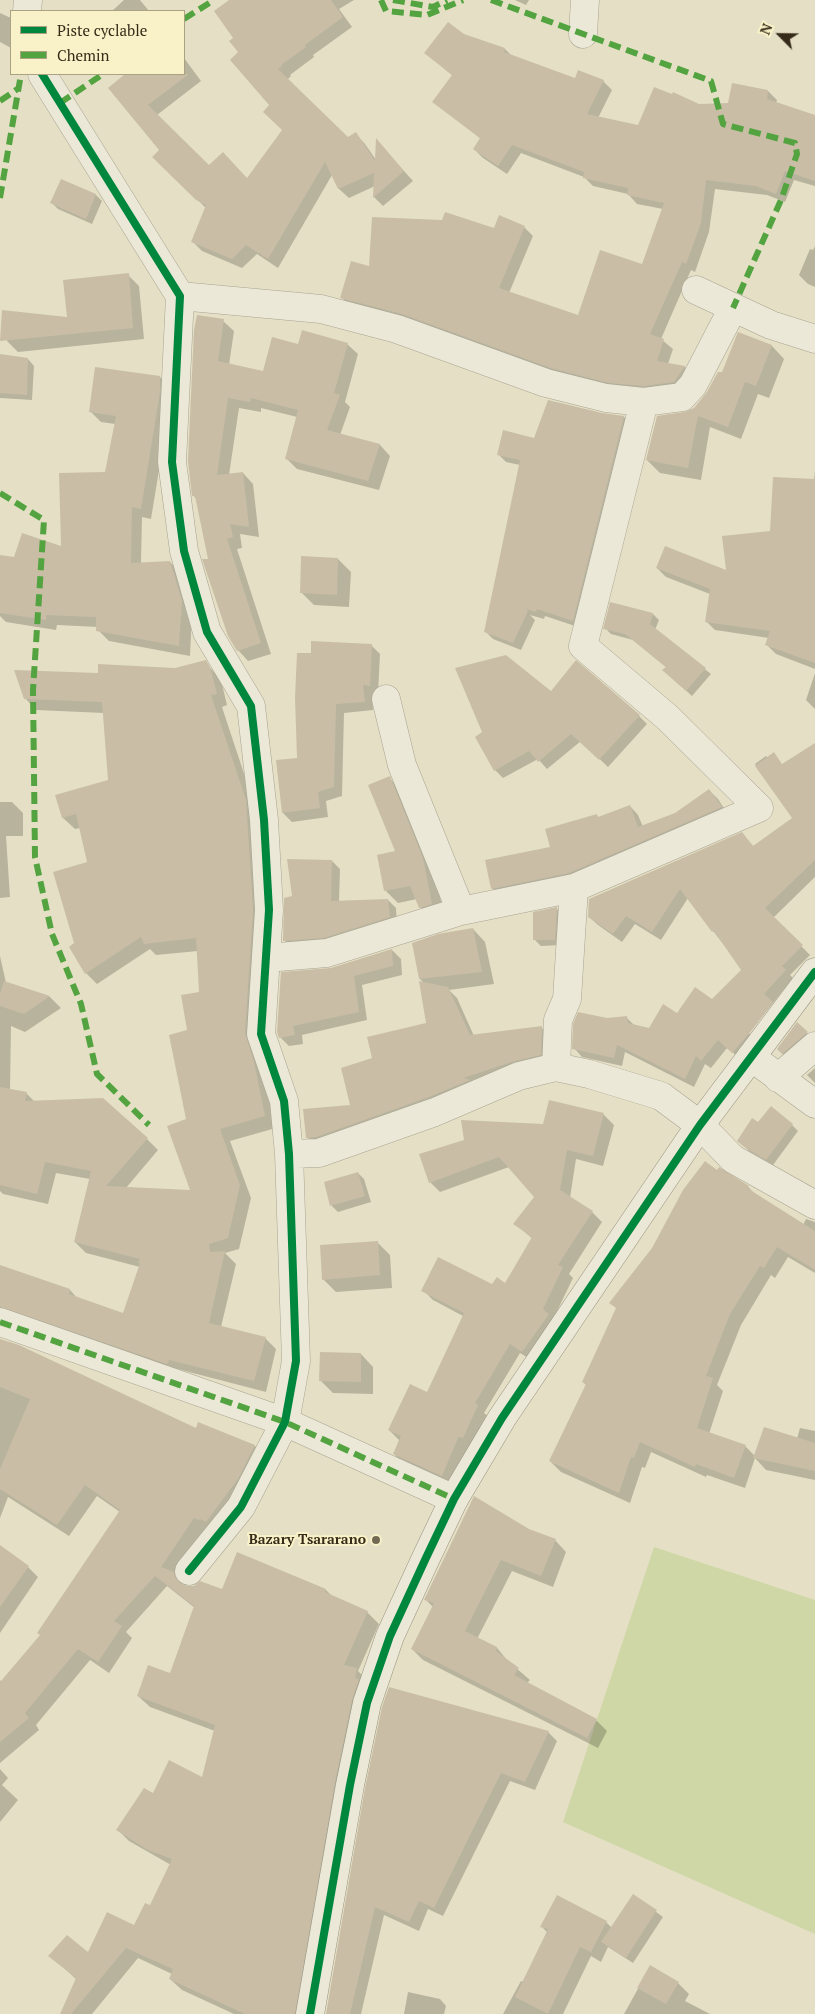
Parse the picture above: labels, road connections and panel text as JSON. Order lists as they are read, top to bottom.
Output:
{
  "places": ["Bazary Tsararano"],
  "legend": ["Piste cyclable", "Chemin"],
  "north": "top left"
}
